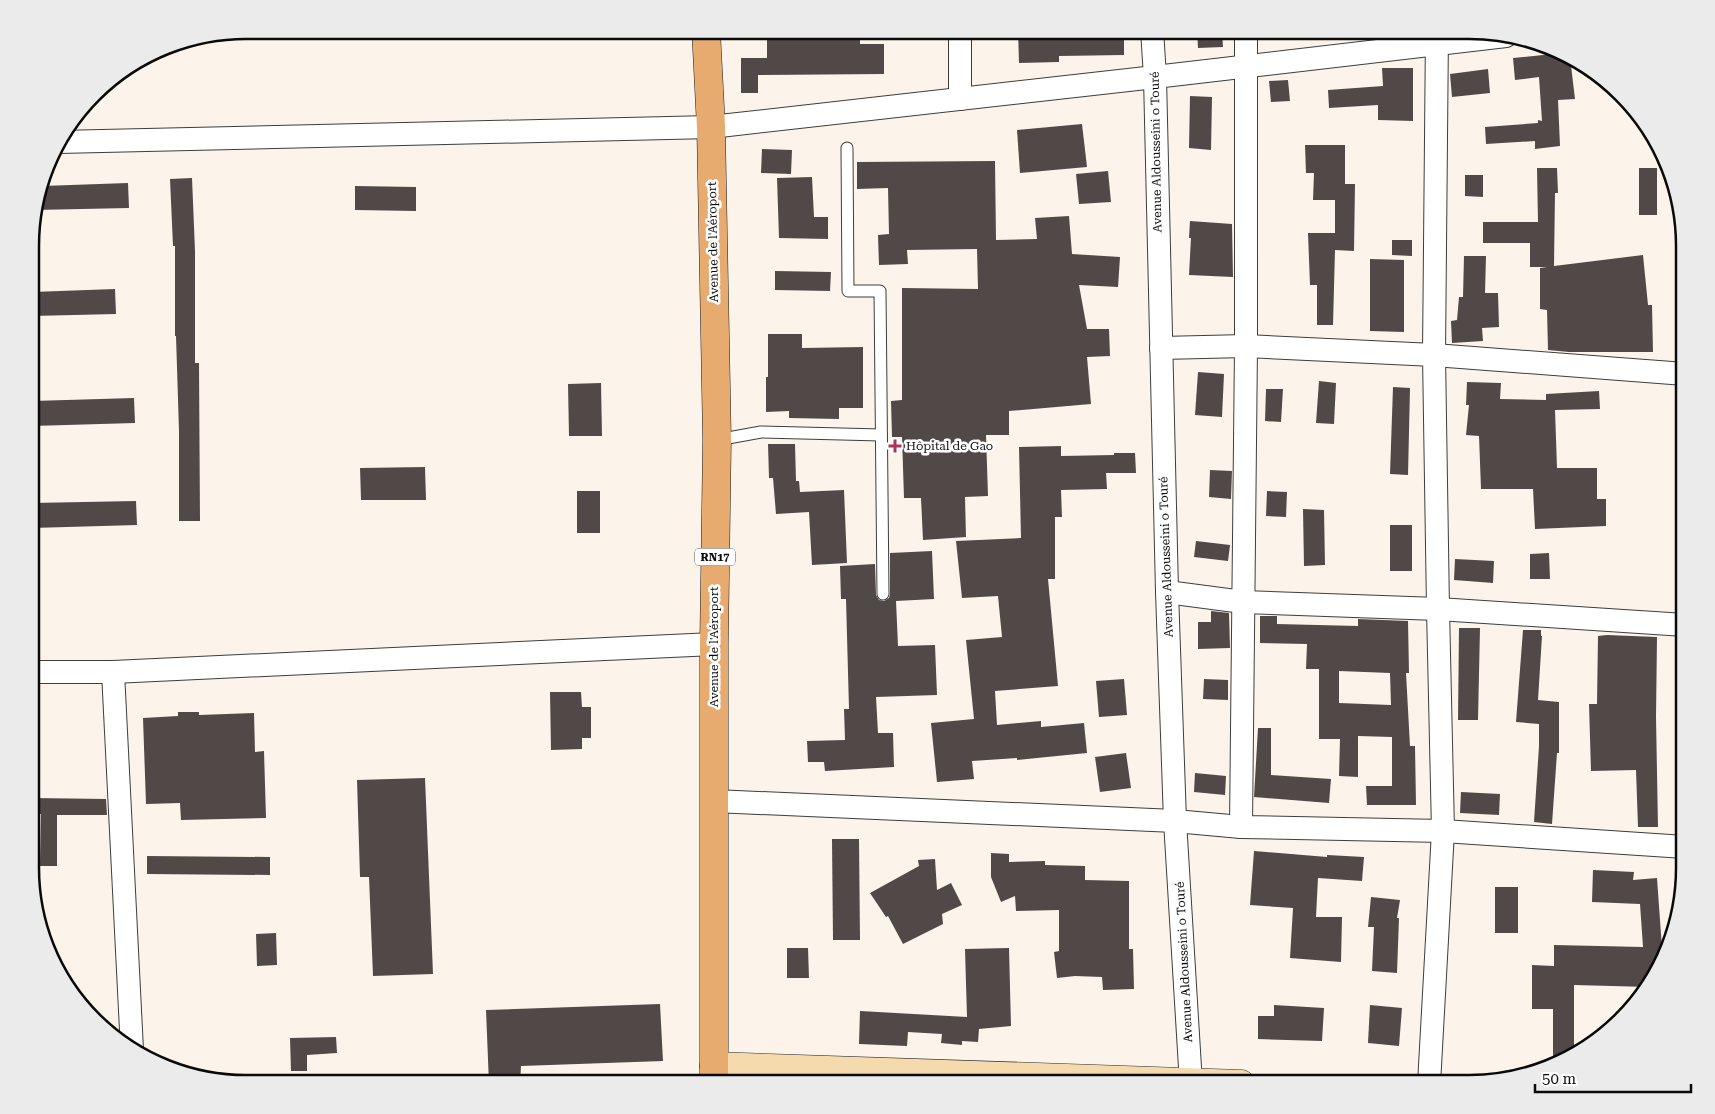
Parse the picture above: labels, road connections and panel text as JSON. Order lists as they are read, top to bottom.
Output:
{
  "streets": {
    "main road": ["Avenue de l'Aéroport", "RN17"],
    "street": ["Avenue Aldousseini o Touré"]
  },
  "places": {
    "health": ["Hôpital de Gao"]
  },
  "scale_bar": "50 m"
}
